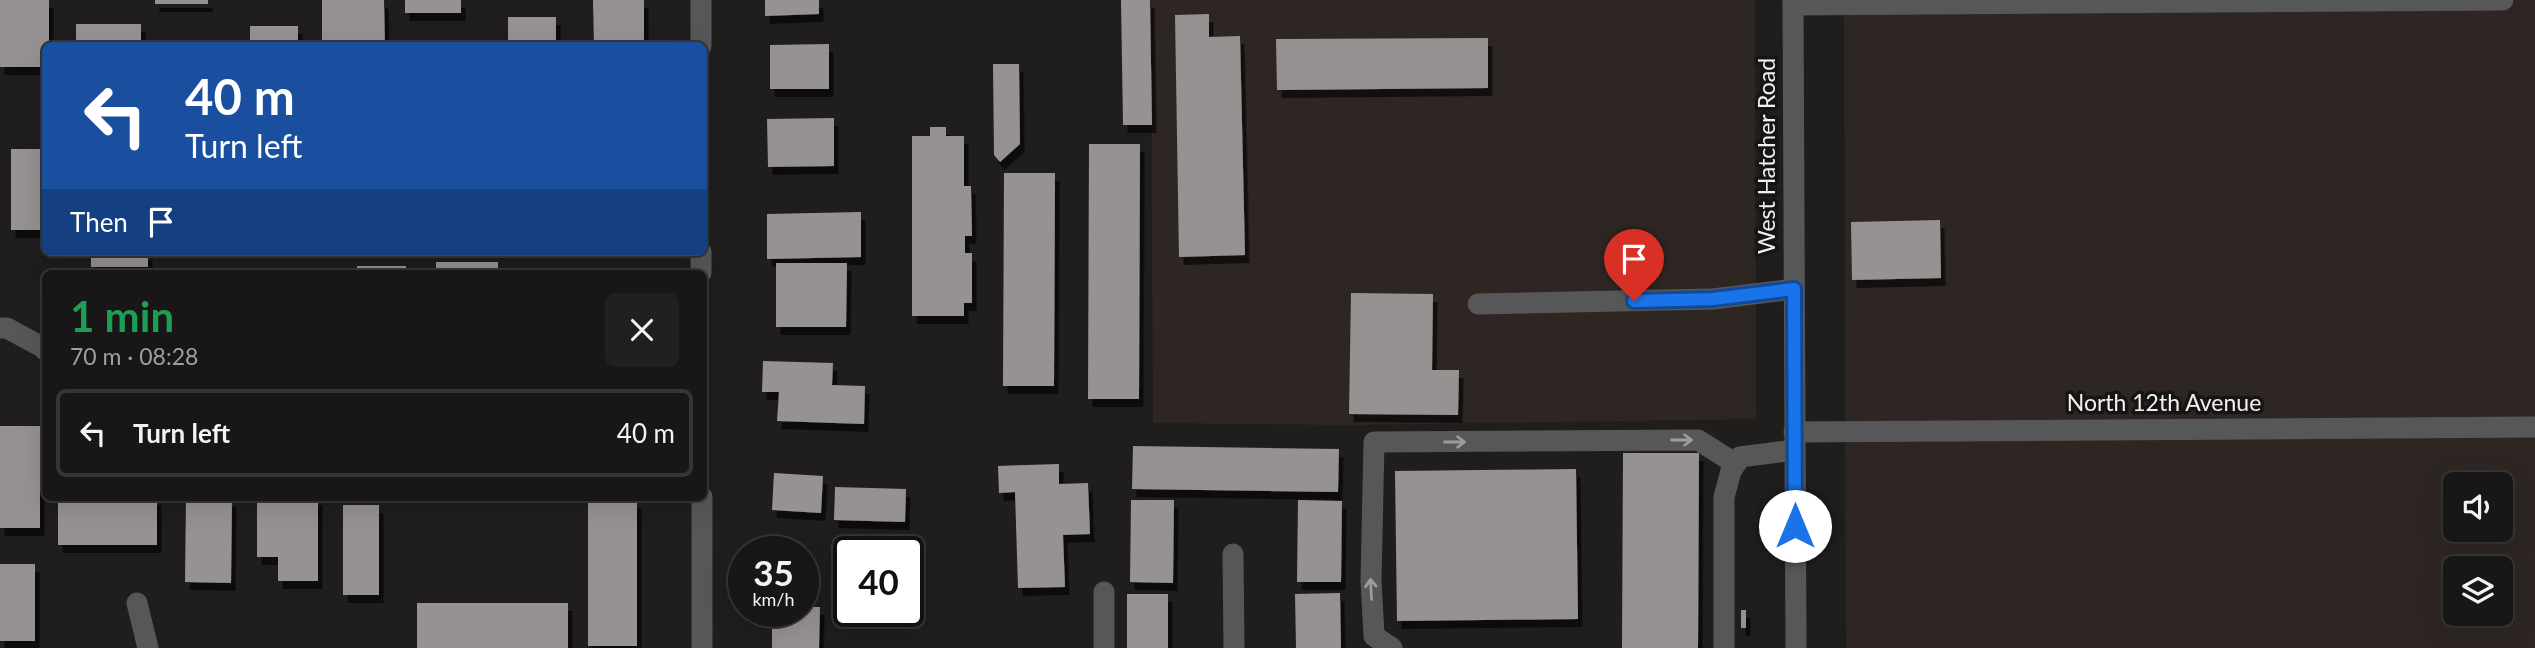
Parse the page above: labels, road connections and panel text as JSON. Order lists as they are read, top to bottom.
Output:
{
  "streets": {
    "street": ["West Hatcher Road", "North 12th Avenue"]
  },
  "crossings": [
    ["West Hatcher Road", "North 12th Avenue"]
  ],
  "page": {
    "turn": ["40 m", "Turn left"],
    "then": "Then",
    "heading": ["1 min", "70 m · 08:28"],
    "list": [
      {
        "name": "Turn left",
        "value": "40 m"
      }
    ],
    "speed": "35 km/h",
    "limit": "40"
  }
}
